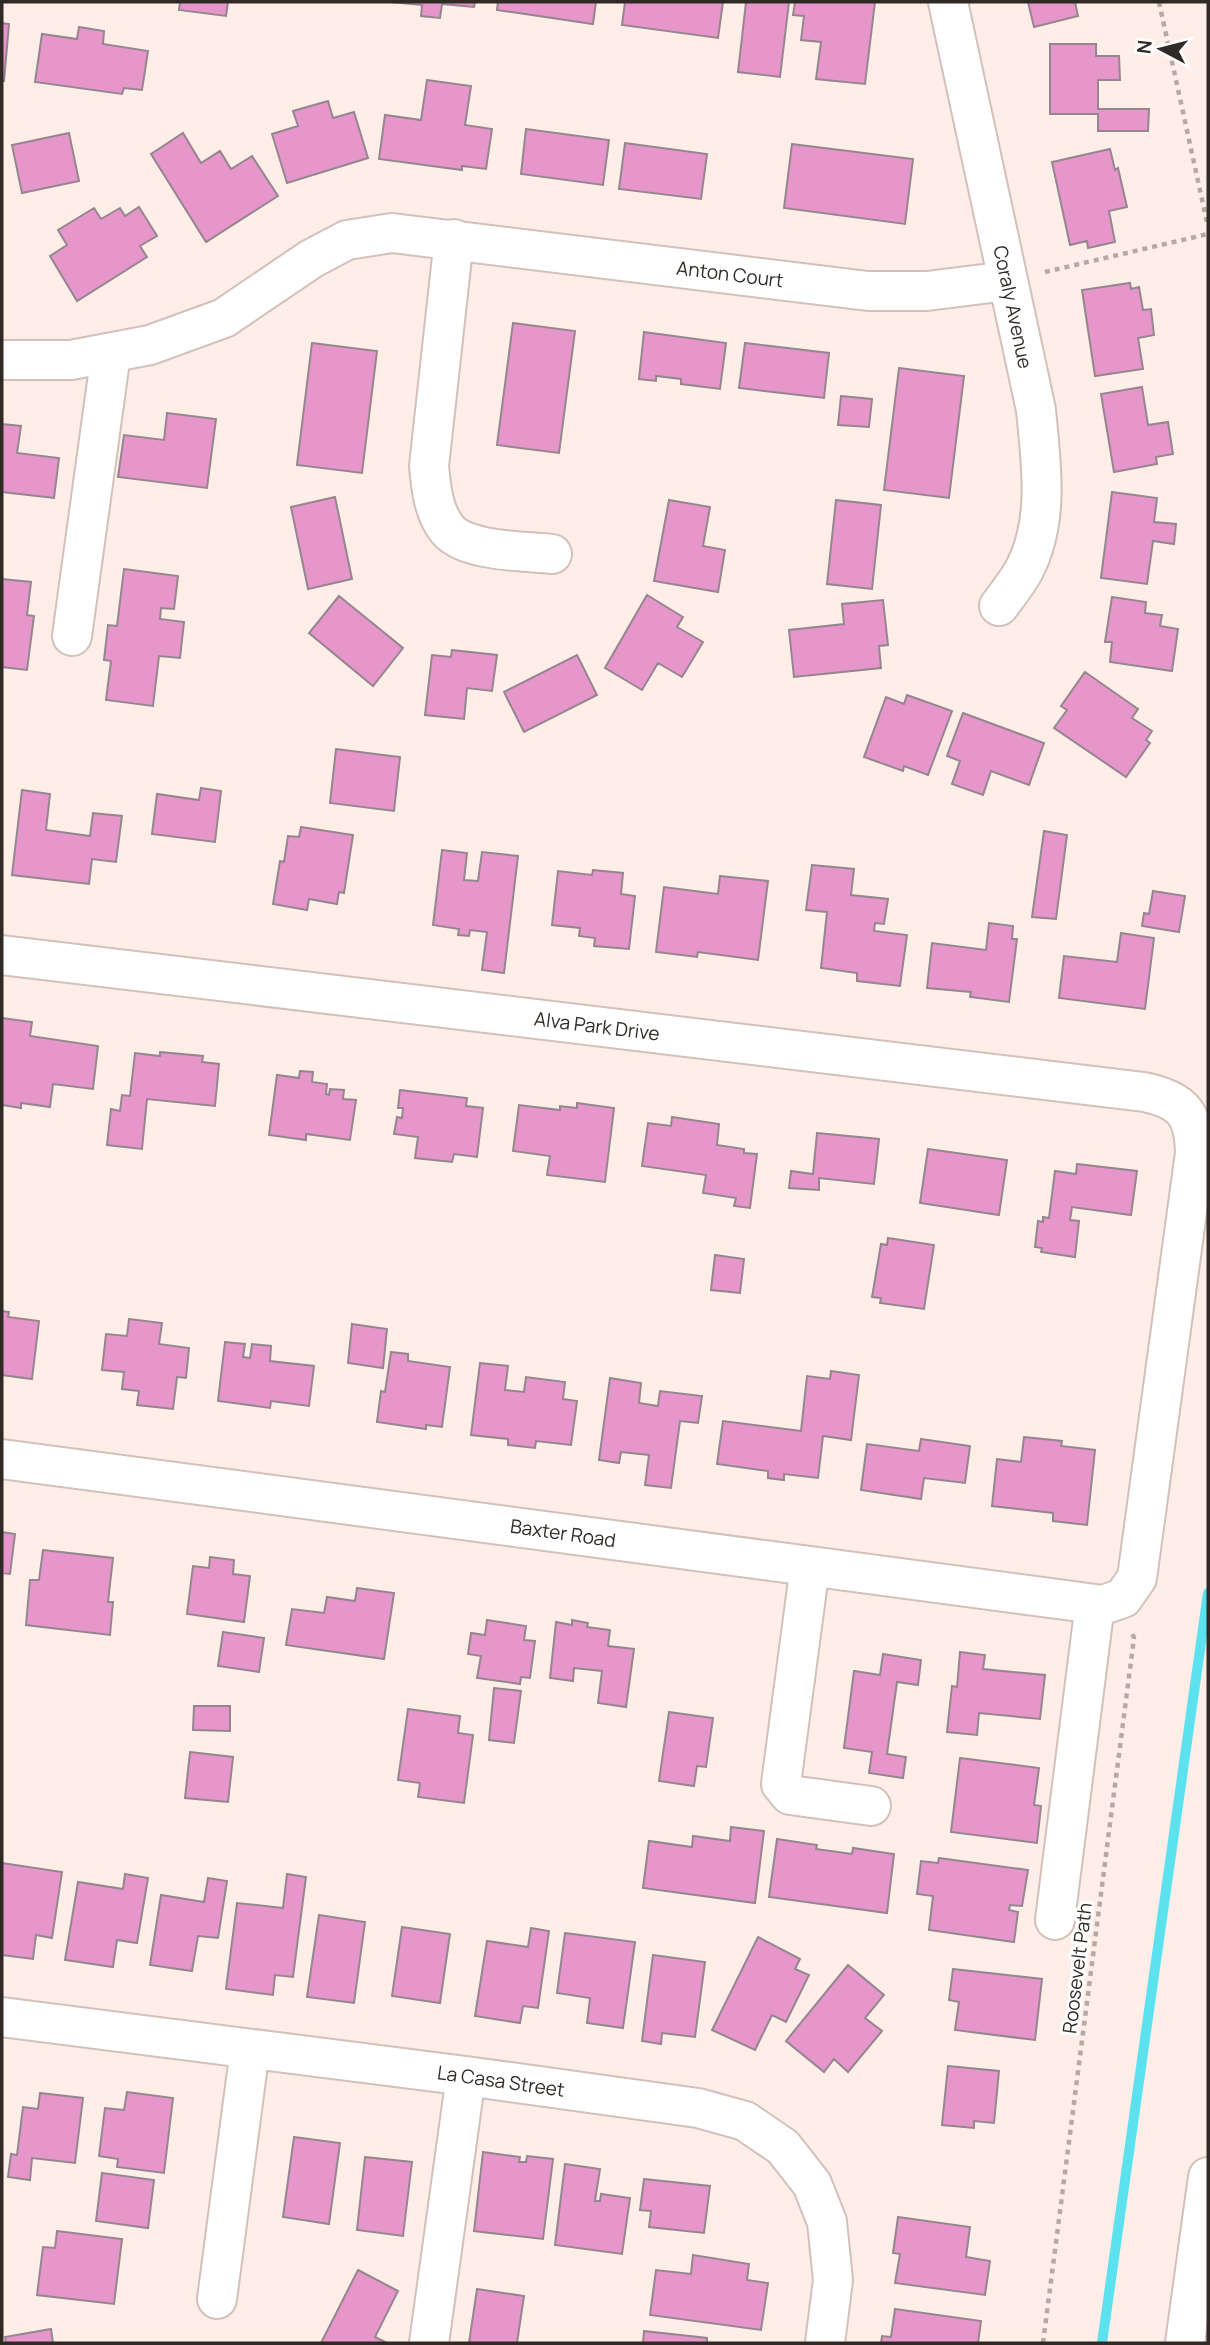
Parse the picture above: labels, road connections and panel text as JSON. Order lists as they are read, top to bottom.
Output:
{
  "streets": {
    "street": [
      "Anton Court",
      "Coraly Avenue",
      "Alva Park Drive",
      "Baxter Road",
      "La Casa Street"
    ],
    "path": ["Roosevelt Path"]
  },
  "crossings": [
    ["Anton Court", "Coraly Avenue"],
    ["Alva Park Drive", "Baxter Road"],
    ["Alva Park Drive", "Roosevelt Path"],
    ["Baxter Road", "Roosevelt Path"]
  ],
  "north": "left"
}
